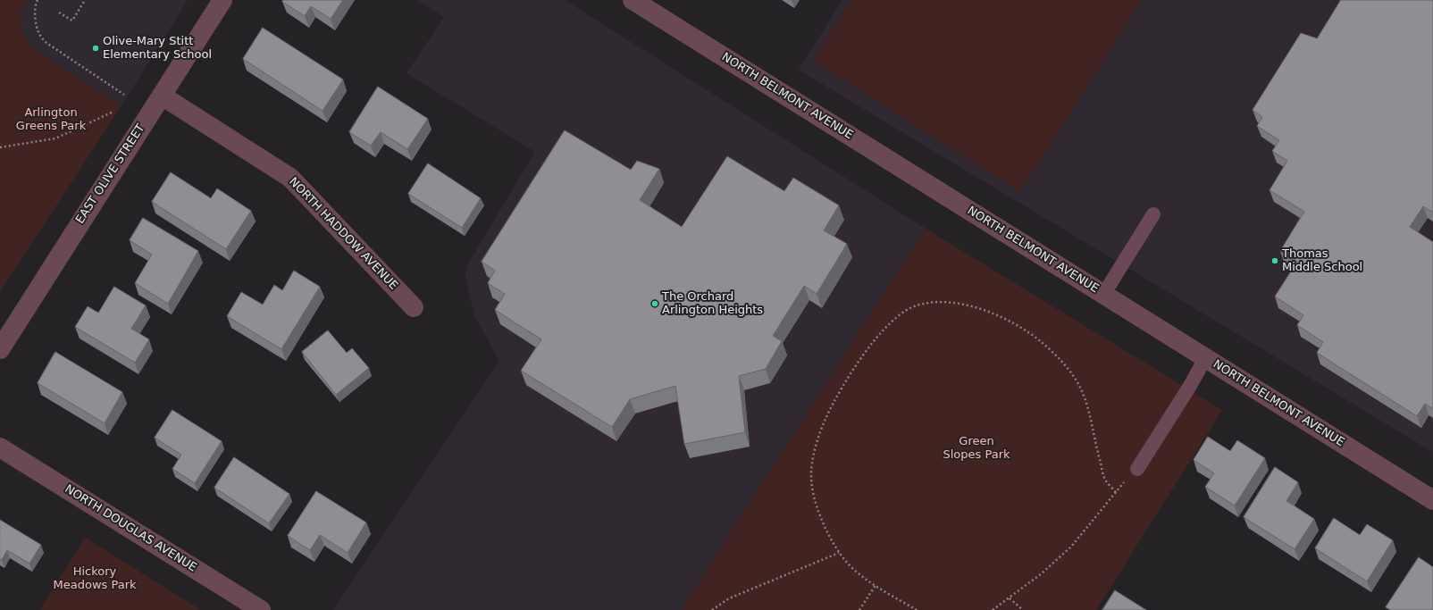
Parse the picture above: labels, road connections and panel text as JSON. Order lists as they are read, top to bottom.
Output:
{
  "streets": {
    "street": [
      "NORTH BELMONT AVENUE",
      "EAST OLIVE STREET",
      "NORTH HADDOW AVENUE",
      "NORTH DOUGLAS AVENUE"
    ]
  },
  "crossings": [
    ["EAST OLIVE STREET", "NORTH HADDOW AVENUE"]
  ],
  "parks": ["Arlington Greens Park", "Green Slopes Park", "Hickory Meadows Park"],
  "places": ["Olive-Mary Stitt Elementary School", "Thomas Middle School", "The Orchard Arlington Heights"]
}
